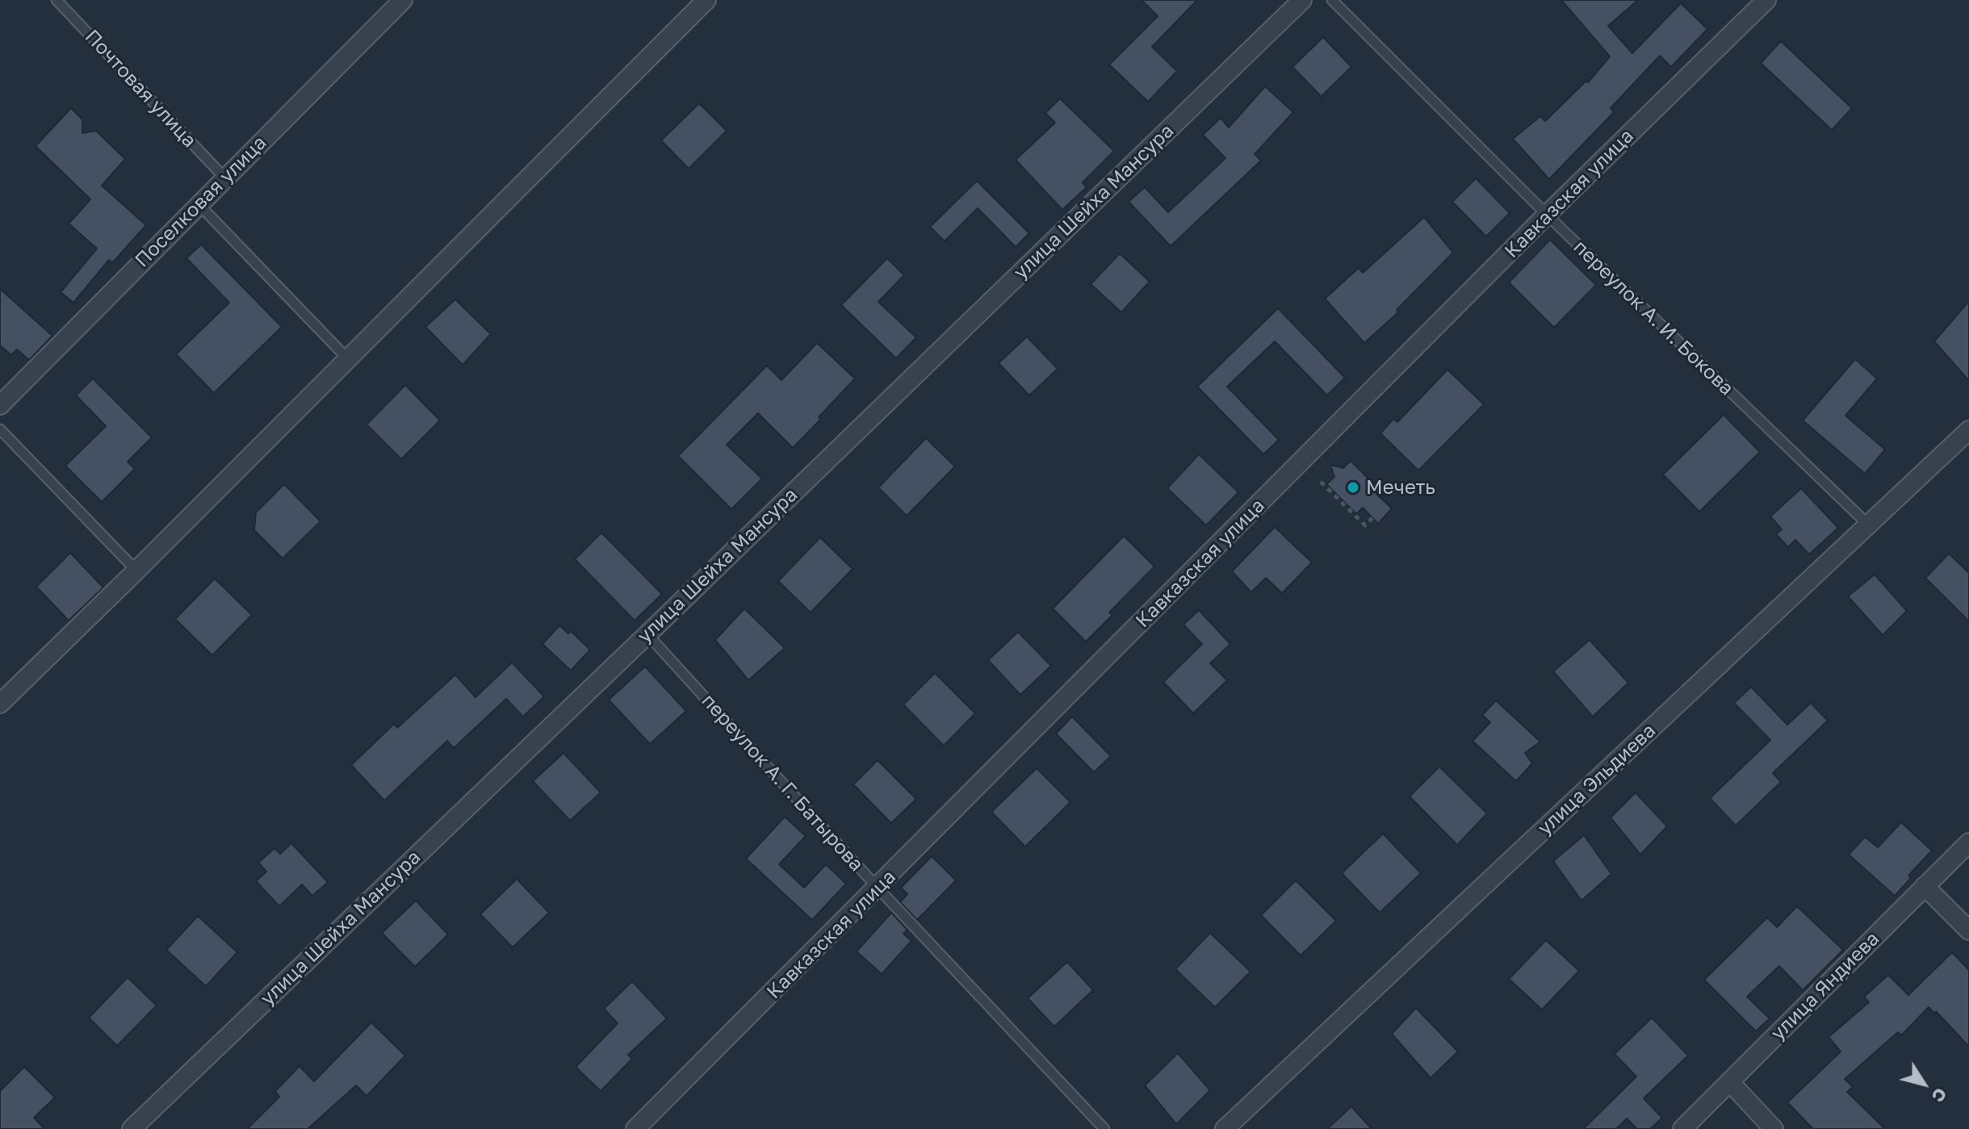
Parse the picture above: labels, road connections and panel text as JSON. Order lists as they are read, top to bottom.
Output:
{
  "streets": {
    "street": [
      "Кавказская улица",
      "Поселковая улица",
      "улица Шейха Мансура",
      "улица Эльдиева",
      "улица Яндиева"
    ],
    "lane": ["Почтовая улица", "переулок А. И. Бокова", "переулок А. Г. Батырова"]
  },
  "crossings": [
    ["Почтовая улица", "Поселковая улица"],
    ["Кавказская улица", "переулок А. И. Бокова"],
    ["Кавказская улица", "переулок А. Г. Батырова"],
    ["улица Шейха Мансура", "переулок А. Г. Батырова"],
    ["переулок А. И. Бокова", "улица Эльдиева"]
  ],
  "places": ["Мечеть"],
  "north": "bottom right"
}
